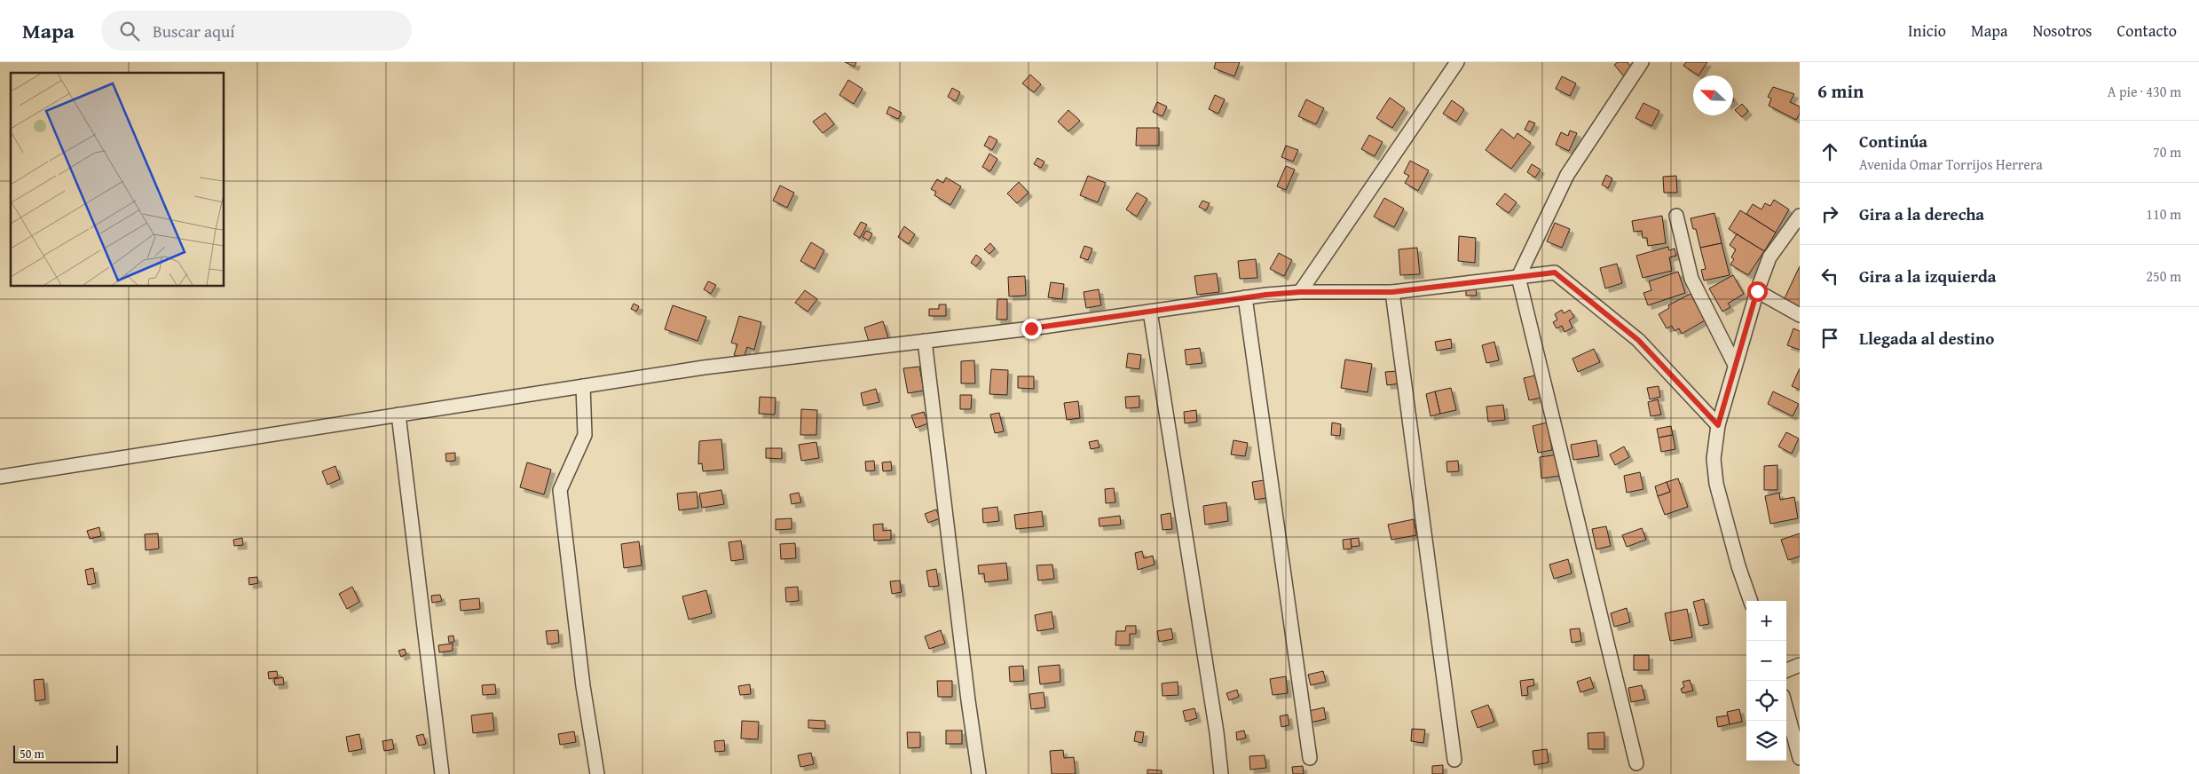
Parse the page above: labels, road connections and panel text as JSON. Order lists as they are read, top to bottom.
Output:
{
  "scale_bar": "50 m",
  "north": "top left",
  "page": {
    "header": "Mapa",
    "search": "Buscar aquí",
    "nav": [
      "Inicio",
      "Mapa",
      "Nosotros",
      "Contacto"
    ],
    "heading": ["6 min", "A pie · 430 m"],
    "list": [
      ["Continúa", "Avenida Omar Torrijos Herrera", "70 m"],
      ["Gira a la derecha", "110 m"],
      ["Gira a la izquierda", "250 m"],
      "Llegada al destino"
    ],
    "map_buttons": ["+", "−"],
    "scale": "50 m"
  }
}
